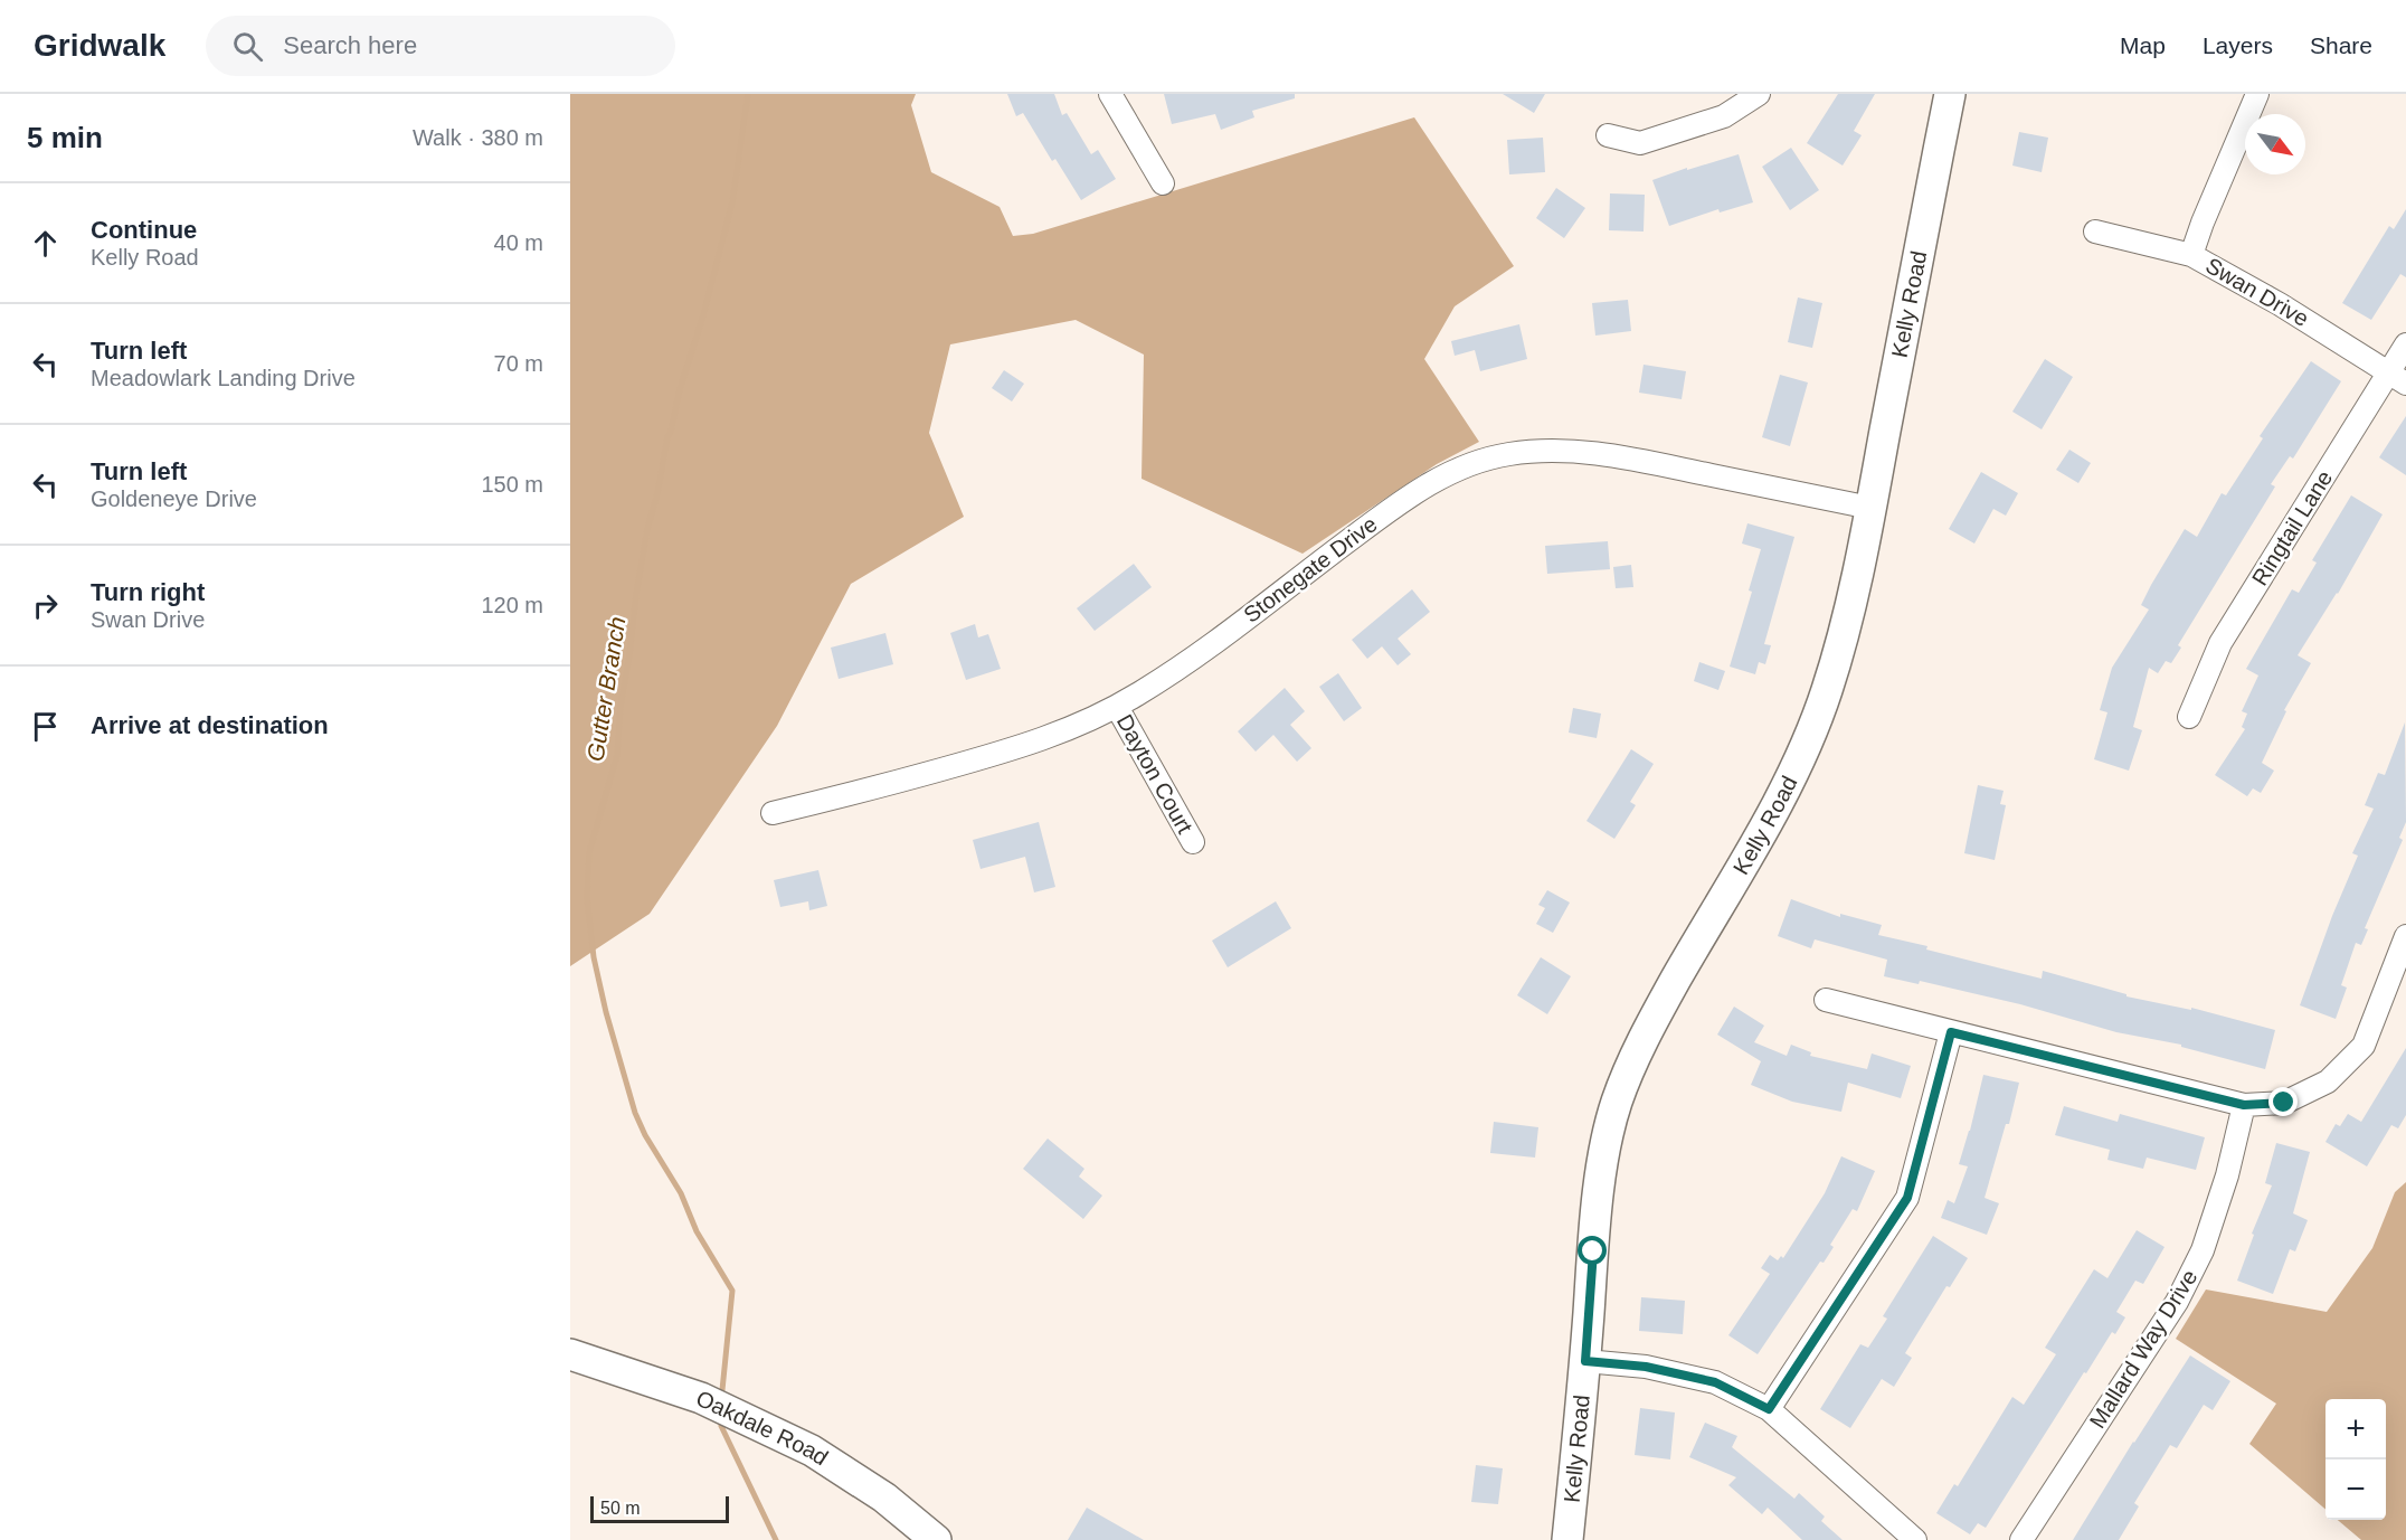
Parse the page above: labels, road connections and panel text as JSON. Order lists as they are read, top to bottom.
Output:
{
  "streets": {
    "street": [
      "Swan Drive",
      "Kelly Road",
      "Ringtail Lane",
      "Stonegate Drive",
      "Dayton Court",
      "Mallard Way Drive",
      "Oakdale Road"
    ]
  },
  "crossings": [
    ["Swan Drive", "Ringtail Lane"],
    ["Kelly Road", "Stonegate Drive"],
    ["Stonegate Drive", "Dayton Court"]
  ],
  "water": ["Gutter Branch"],
  "scale_bar": "50 m",
  "north": "bottom right",
  "page": {
    "header": "Gridwalk",
    "search": "Search here",
    "nav": ["Map", "Layers", "Share"],
    "heading": ["5 min", "Walk · 380 m"],
    "list": [
      ["Continue", "Kelly Road", "40 m"],
      ["Turn left", "Meadowlark Landing Drive", "70 m"],
      ["Turn left", "Goldeneye Drive", "150 m"],
      ["Turn right", "Swan Drive", "120 m"],
      "Arrive at destination"
    ],
    "map_buttons": ["+", "−"],
    "scale": "50 m"
  }
}
